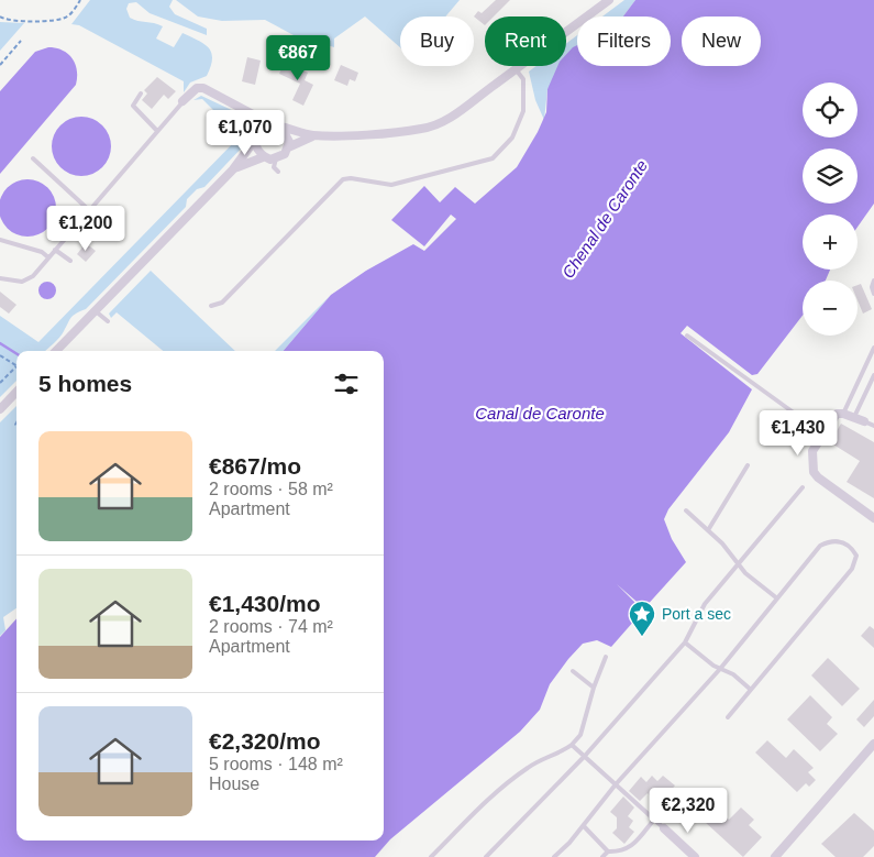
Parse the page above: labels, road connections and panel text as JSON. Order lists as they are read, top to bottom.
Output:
{
  "water": ["Chenal de Caronte", "Canal de Caronte"],
  "places": {
    "place": ["Port a sec"]
  },
  "page": {
    "chip": [
      "Buy",
      "Rent",
      "Filters",
      "New"
    ],
    "price": [
      "€867",
      "€1,070",
      "€1,200",
      "€1,430",
      "€2,320"
    ],
    "map_buttons": ["+", "−"],
    "heading": "5 homes",
    "list": [
      {
        "name": "€867/mo",
        "note": "2 rooms · 58 m² · Apartment"
      },
      {
        "name": "€1,430/mo",
        "note": "2 rooms · 74 m² · Apartment"
      },
      {
        "name": "€2,320/mo",
        "note": "5 rooms · 148 m² · House"
      }
    ]
  }
}
